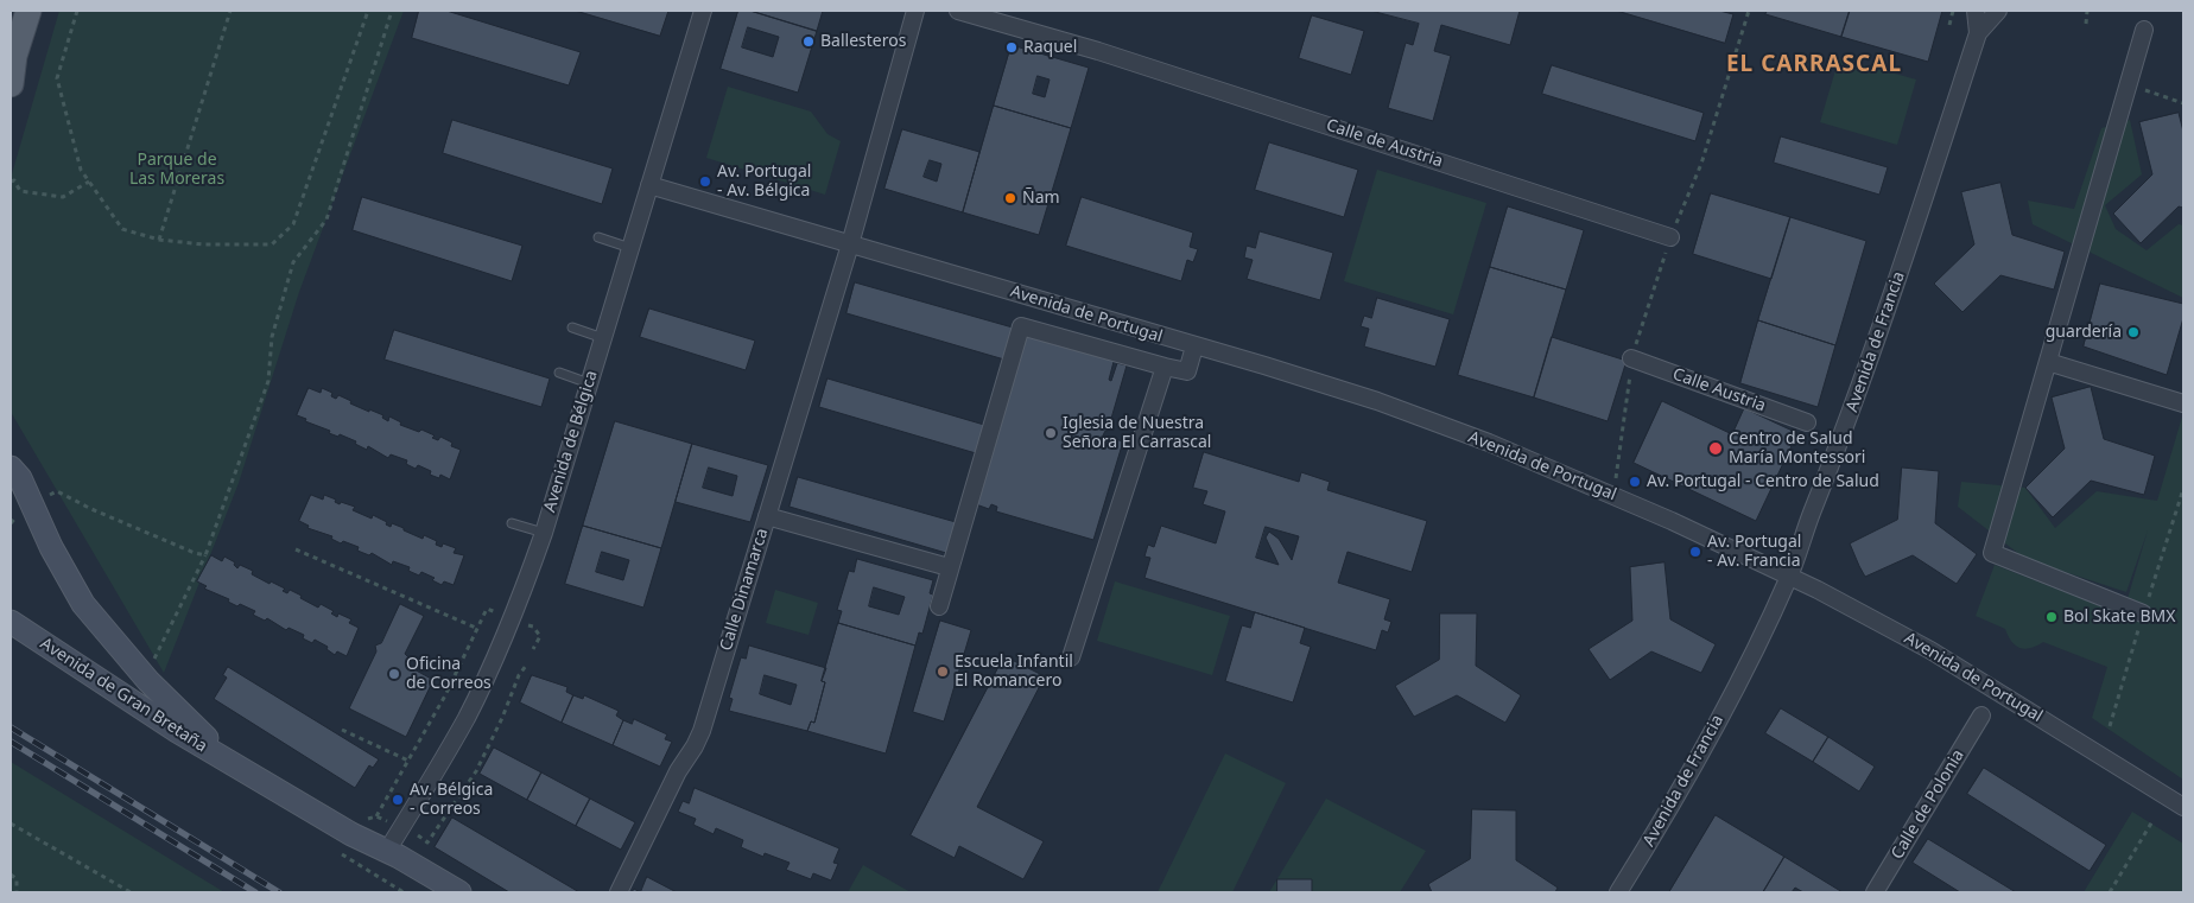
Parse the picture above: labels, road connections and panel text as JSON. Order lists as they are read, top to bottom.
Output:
{
  "streets": {
    "street": [
      "Calle de Austria",
      "Avenida de Portugal",
      "Avenida de Francia",
      "Calle Austria",
      "Avenida de Bélgica",
      "Calle Dinamarca",
      "Avenida de Gran Bretaña",
      "Calle de Polonia"
    ]
  },
  "crossings": [
    ["Avenida de Portugal", "Avenida de Francia"],
    ["Avenida de Portugal", "Avenida de Bélgica"],
    ["Avenida de Bélgica", "Avenida de Gran Bretaña"]
  ],
  "districts": ["EL CARRASCAL"],
  "parks": ["Parque de Las Moreras"],
  "places": [
    "Ballesteros",
    "Raquel",
    "Av. Portugal - Av. Bélgica",
    "Ñam",
    "guardería",
    "Iglesia de Nuestra Señora El Carrascal",
    "Centro de Salud María Montessori",
    "Av. Portugal - Centro de Salud",
    "Av. Portugal - Av. Francia",
    "Bol Skate BMX",
    "Escuela Infantil El Romancero",
    "Oficina de Correos",
    "Av. Bélgica - Correos"
  ]
}
